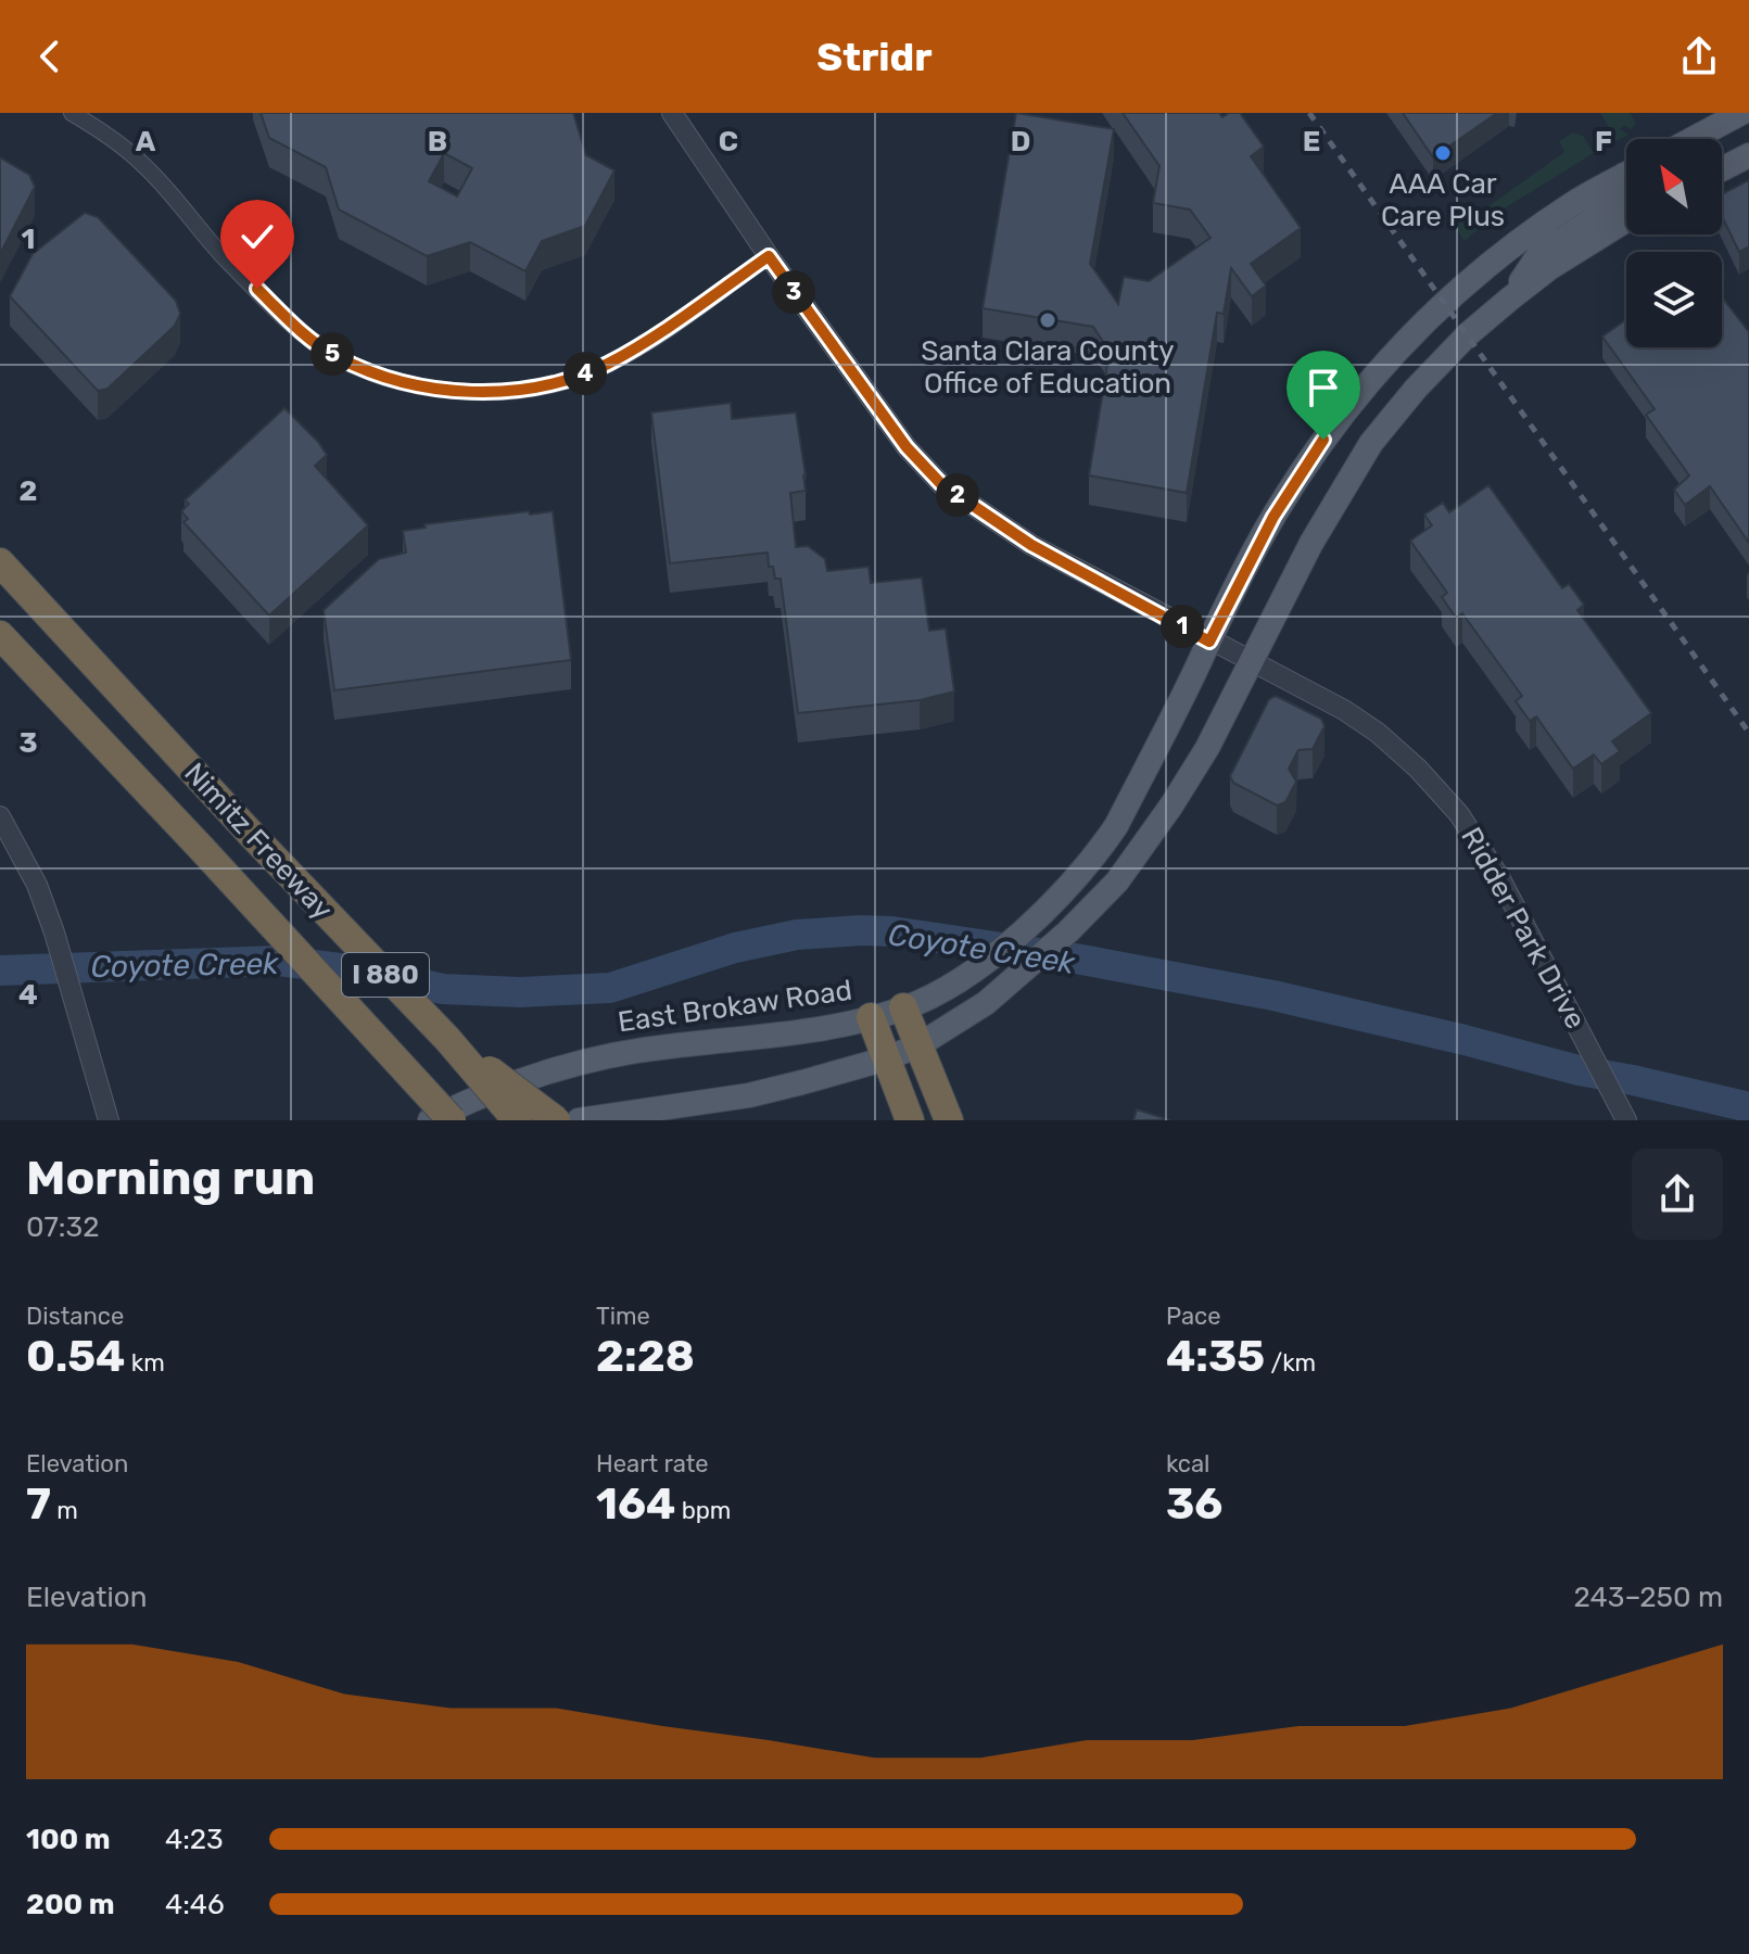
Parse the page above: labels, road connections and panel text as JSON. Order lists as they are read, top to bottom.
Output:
{
  "streets": {
    "highway": ["Nimitz Freeway", "I 880"],
    "main road": ["East Brokaw Road"],
    "street": ["Ridder Park Drive"]
  },
  "crossings": [
    ["Ridder Park Drive", "East Brokaw Road"]
  ],
  "water": ["Coyote Creek"],
  "places": ["AAA Car Care Plus", "Santa Clara County Office of Education"],
  "north": "top left",
  "page": {
    "header": "Stridr",
    "pins": [
      "3",
      "5",
      "4",
      "2",
      "1"
    ],
    "heading": ["Morning run", "07:32"],
    "stats": [
      ["Distance", "0.54 km"],
      ["Time", "2:28"],
      ["Pace", "4:35 /km"],
      ["Elevation", "7 m"],
      ["Heart rate", "164 bpm"],
      ["kcal", "36"]
    ],
    "chart": ["Elevation", "243–250 m"],
    "list": [
      {
        "name": "100 m",
        "note": "4:23"
      },
      {
        "name": "200 m",
        "note": "4:46"
      }
    ]
  },
  "grid": {
    "columns": [
      "A",
      "B",
      "C",
      "D",
      "E",
      "F"
    ],
    "rows": [
      "1",
      "2",
      "3",
      "4"
    ]
  }
}
